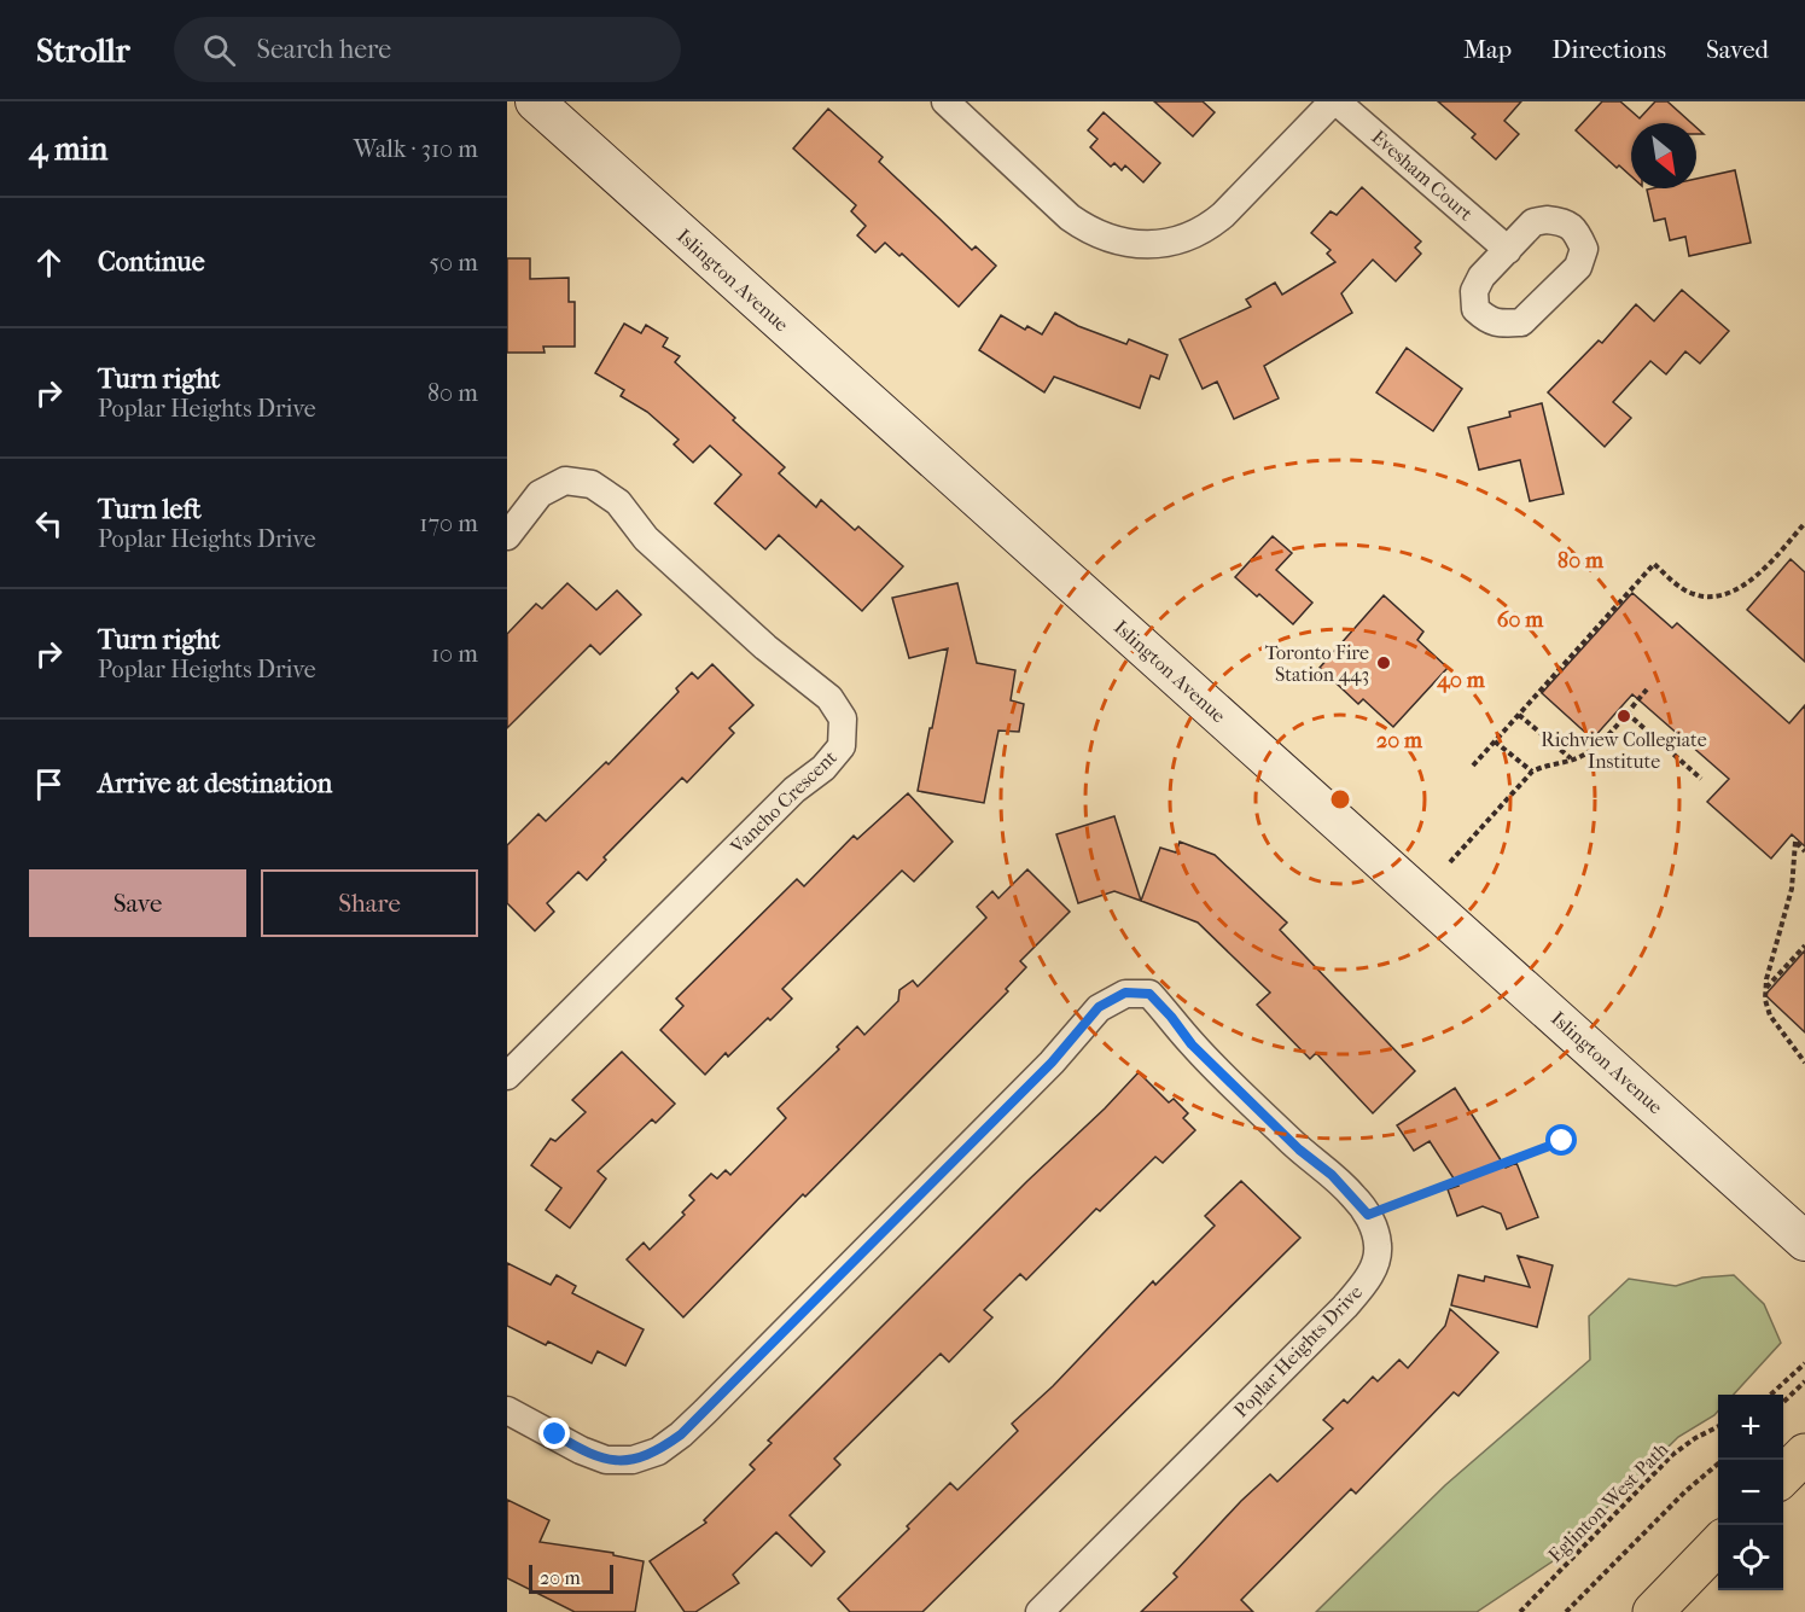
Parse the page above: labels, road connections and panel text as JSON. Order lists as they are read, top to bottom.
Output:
{
  "streets": {
    "main road": ["Islington Avenue"],
    "street": ["Evesham Court", "Vancho Crescent", "Poplar Heights Drive"],
    "path": ["Eglinton West Path"]
  },
  "places": ["Toronto Fire Station 443", "Richview Collegiate Institute"],
  "scale_bar": "20 m",
  "north": "bottom right",
  "page": {
    "header": "Strollr",
    "search": "Search here",
    "nav": ["Map", "Directions", "Saved"],
    "heading": ["4 min", "Walk · 310 m"],
    "list": [
      ["Continue", "50 m"],
      ["Turn right", "Poplar Heights Drive", "80 m"],
      ["Turn left", "Poplar Heights Drive", "170 m"],
      ["Turn right", "Poplar Heights Drive", "10 m"],
      "Arrive at destination"
    ],
    "buttons": ["Save", "Share"],
    "map_buttons": ["+", "−"],
    "scale": "20 m"
  },
  "rings": [
    "80 m",
    "60 m",
    "40 m",
    "20 m"
  ]
}
